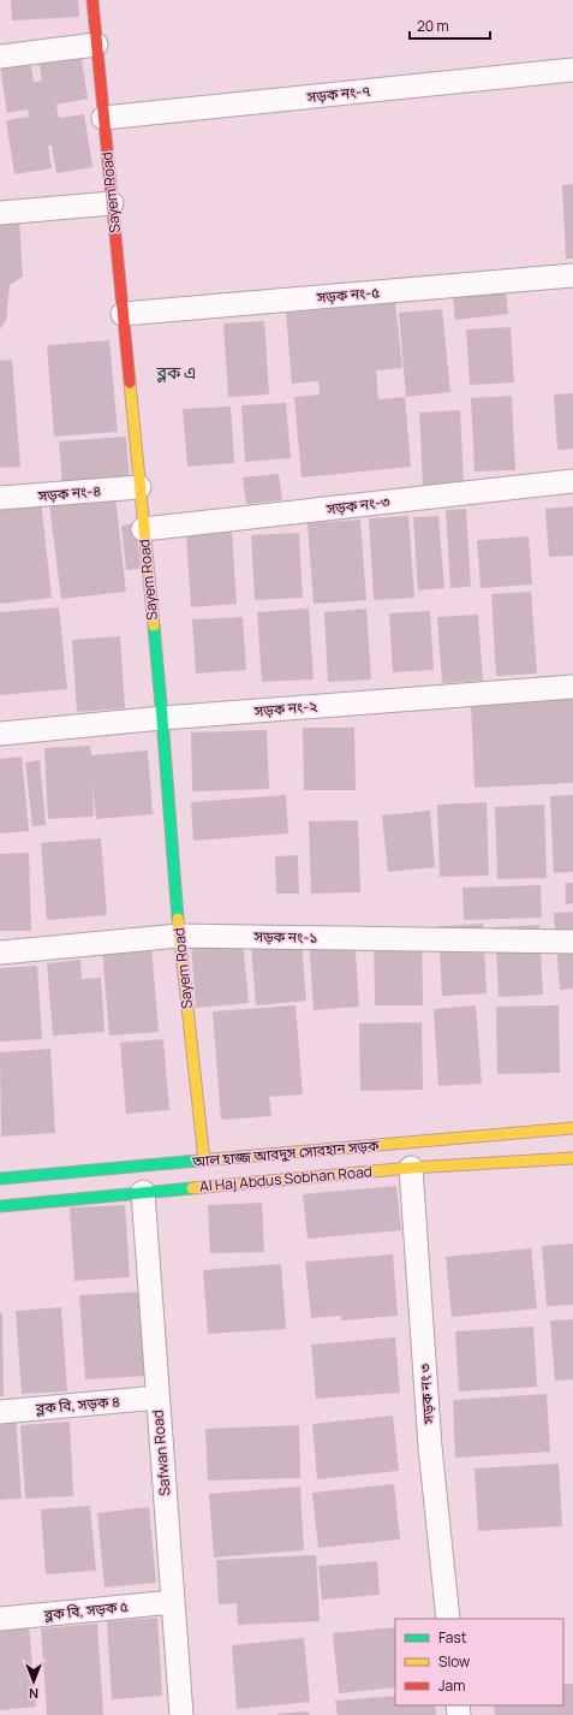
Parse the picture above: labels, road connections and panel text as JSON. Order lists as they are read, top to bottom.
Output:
{
  "streets": {
    "street": [
      "সড়ক নং-৭",
      "Sayem Road",
      "সড়ক নং-৫",
      "সড়ক নং-৪",
      "সড়ক নং-৩",
      "সড়ক নং-২",
      "সড়ক নং-১",
      "আল হাজ্জ আবদুস সোবহান সড়ক",
      "Al Haj Abdus Sobhan Road",
      "সড়ক নং ৩",
      "ব্লক বি, সড়ক ৪",
      "Safwan Road",
      "ব্লক বি, সড়ক ৫"
    ]
  },
  "crossings": [
    ["সড়ক নং-৭", "Sayem Road"],
    ["Sayem Road", "সড়ক নং-৫"],
    ["Sayem Road", "সড়ক নং-৪"],
    ["Sayem Road", "সড়ক নং-৩"],
    ["Sayem Road", "সড়ক নং-২"],
    ["Sayem Road", "সড়ক নং-১"],
    ["Sayem Road", "আল হাজ্জ আবদুস সোবহান সড়ক"],
    ["Al Haj Abdus Sobhan Road", "সড়ক নং ৩"],
    ["Al Haj Abdus Sobhan Road", "Safwan Road"],
    ["ব্লক বি, সড়ক ৪", "Safwan Road"],
    ["Safwan Road", "ব্লক বি, সড়ক ৫"]
  ],
  "districts": ["ব্লক এ"],
  "legend": ["Fast", "Slow", "Jam"],
  "scale_bar": "20 m",
  "north": "bottom"
}
